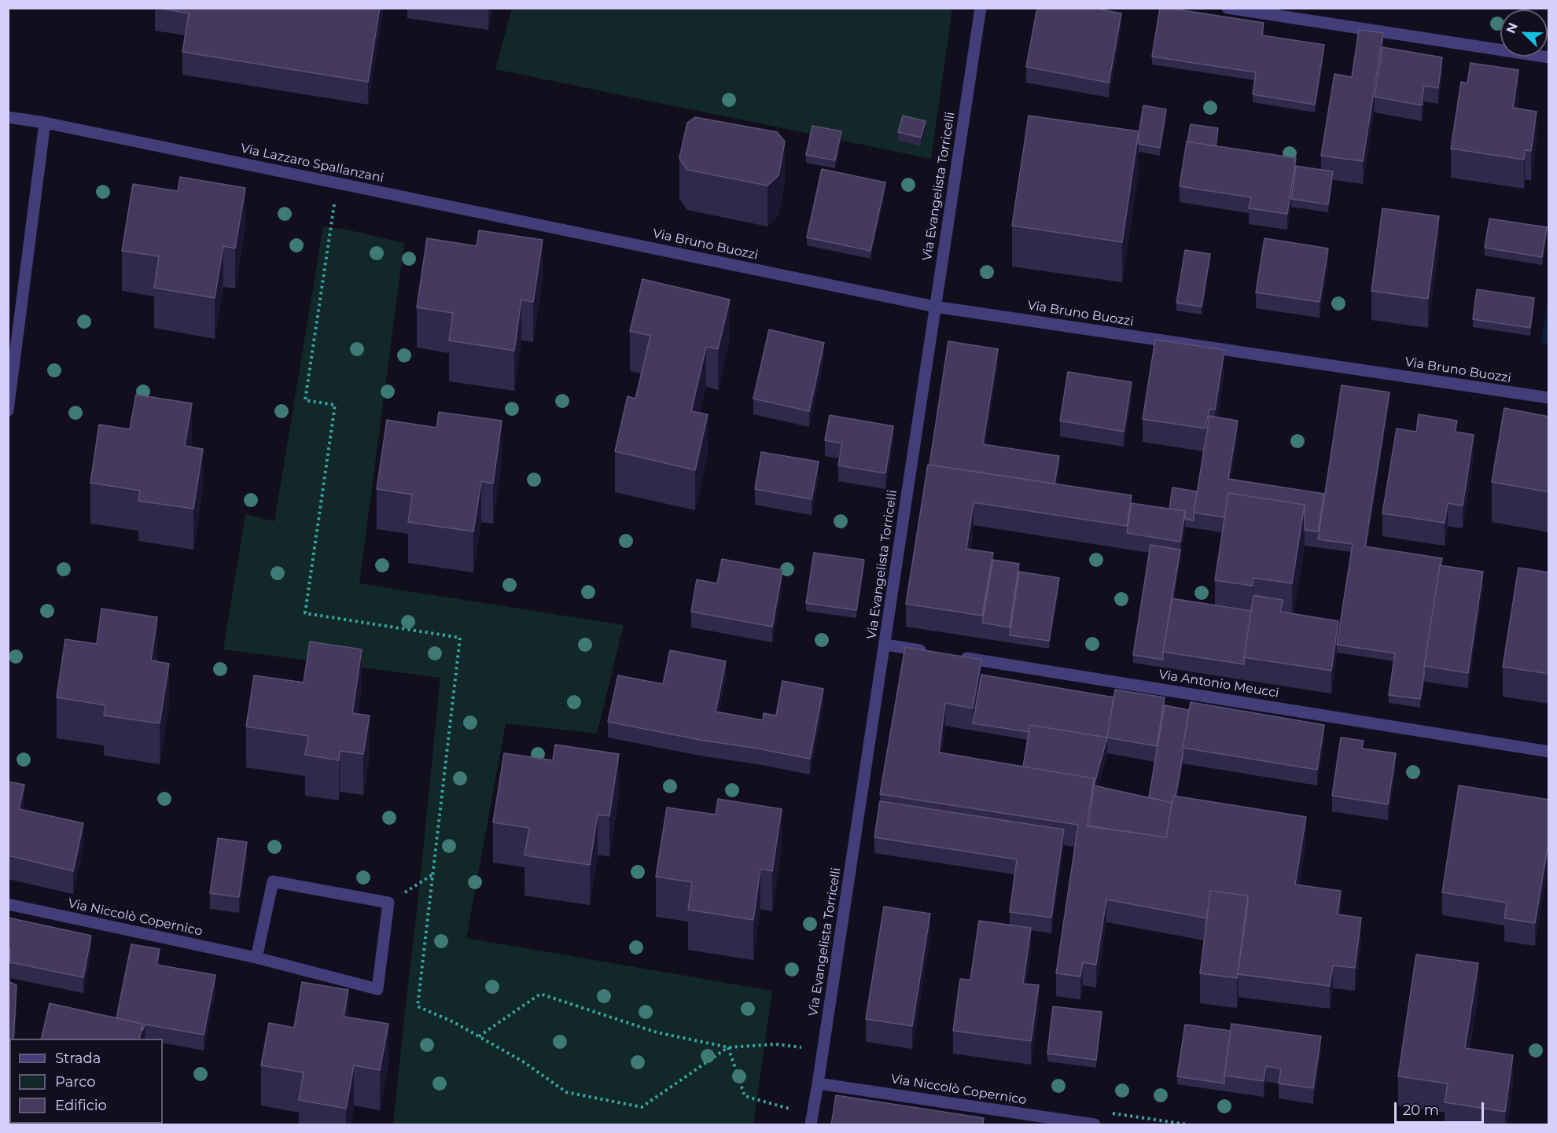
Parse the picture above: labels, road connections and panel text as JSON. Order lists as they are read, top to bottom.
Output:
{
  "streets": {
    "street": [
      "Via Lazzaro Spallanzani",
      "Via Evangelista Torricelli",
      "Via Bruno Buozzi",
      "Via Antonio Meucci",
      "Via Niccolò Copernico"
    ]
  },
  "crossings": [
    ["Via Lazzaro Spallanzani", "Via Bruno Buozzi"],
    ["Via Evangelista Torricelli", "Via Bruno Buozzi"],
    ["Via Evangelista Torricelli", "Via Niccolò Copernico"]
  ],
  "legend": ["Strada", "Parco", "Edificio"],
  "scale_bar": "20 m",
  "north": "top left"
}
